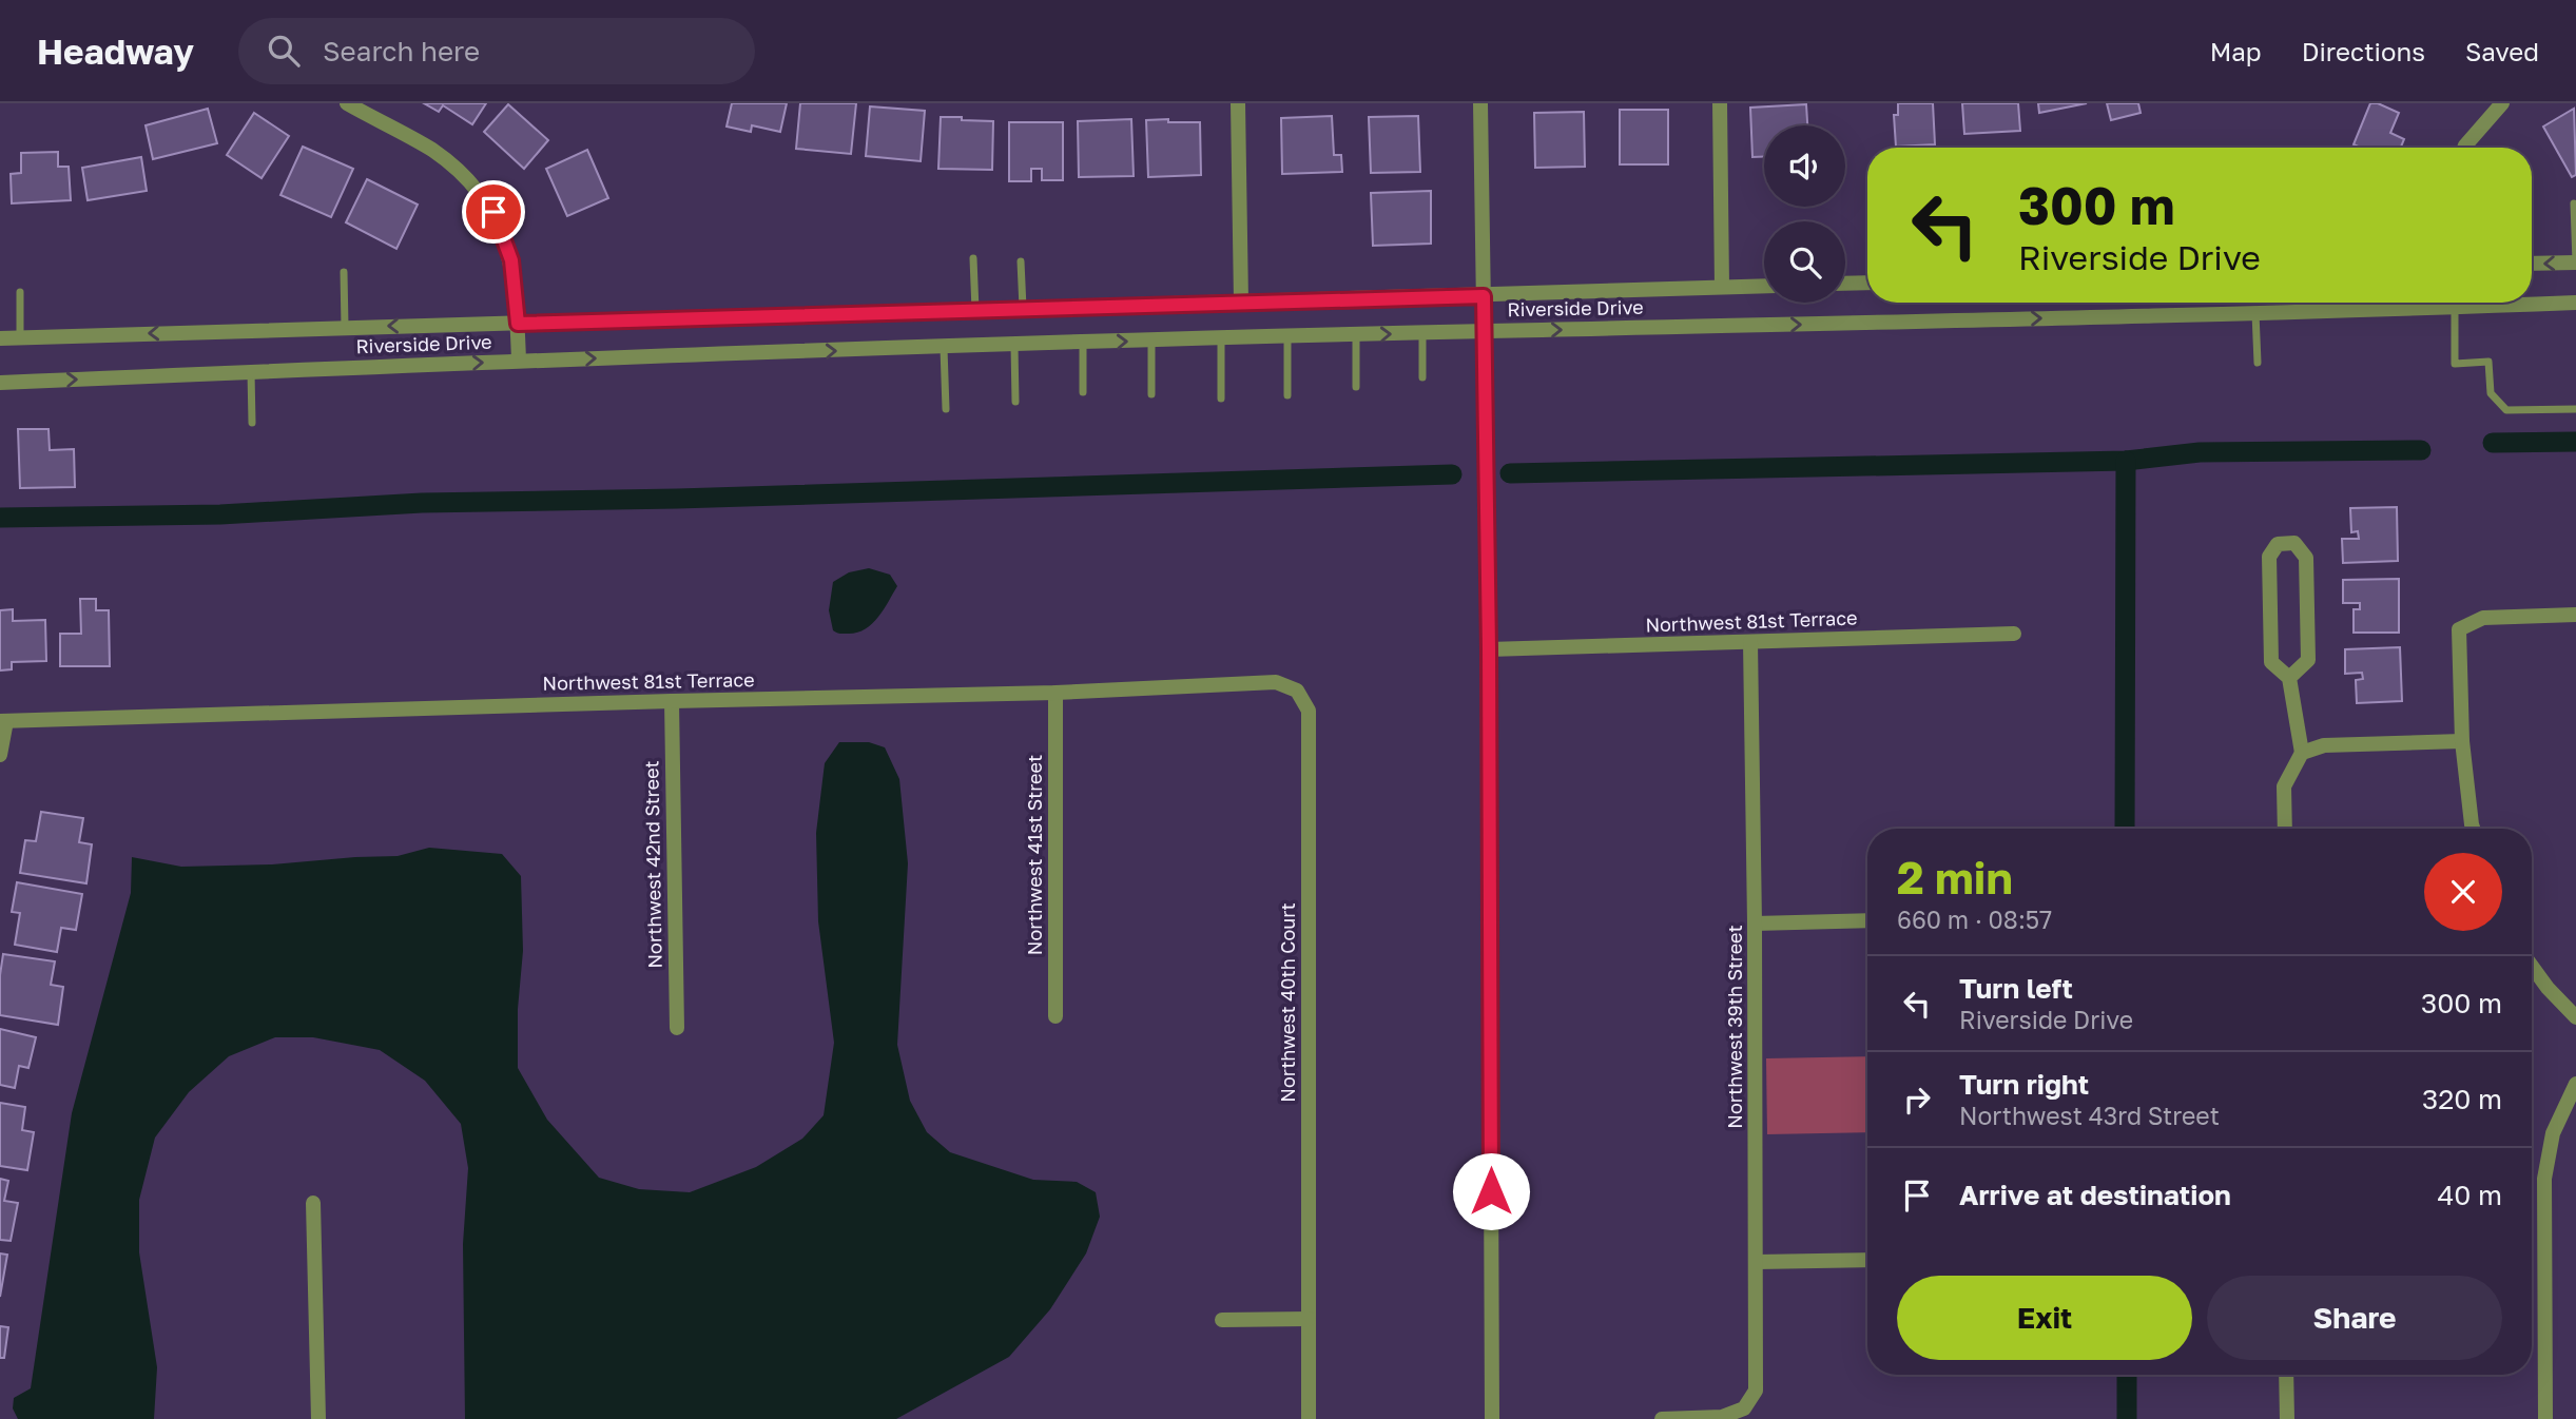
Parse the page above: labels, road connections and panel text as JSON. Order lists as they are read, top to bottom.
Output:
{
  "streets": {
    "street": [
      "Riverside Drive",
      "Northwest 81st Terrace",
      "Northwest 41st Street",
      "Northwest 42nd Street",
      "Northwest 40th Court",
      "Northwest 39th Street"
    ]
  },
  "crossings": [
    ["Northwest 81st Terrace", "Northwest 41st Street"],
    ["Northwest 81st Terrace", "Northwest 42nd Street"],
    ["Northwest 81st Terrace", "Northwest 40th Court"],
    ["Northwest 81st Terrace", "Northwest 39th Street"]
  ],
  "page": {
    "header": "Headway",
    "search": "Search here",
    "nav": ["Map", "Directions", "Saved"],
    "turn": ["300 m", "Riverside Drive"],
    "heading": ["2 min", "660 m · 08:57"],
    "list": [
      {
        "name": "Turn left",
        "note": "Riverside Drive",
        "value": "300 m"
      },
      {
        "name": "Turn right",
        "note": "Northwest 43rd Street",
        "value": "320 m"
      },
      {
        "name": "Arrive at destination",
        "value": "40 m"
      }
    ],
    "buttons": ["Exit", "Share"]
  }
}
